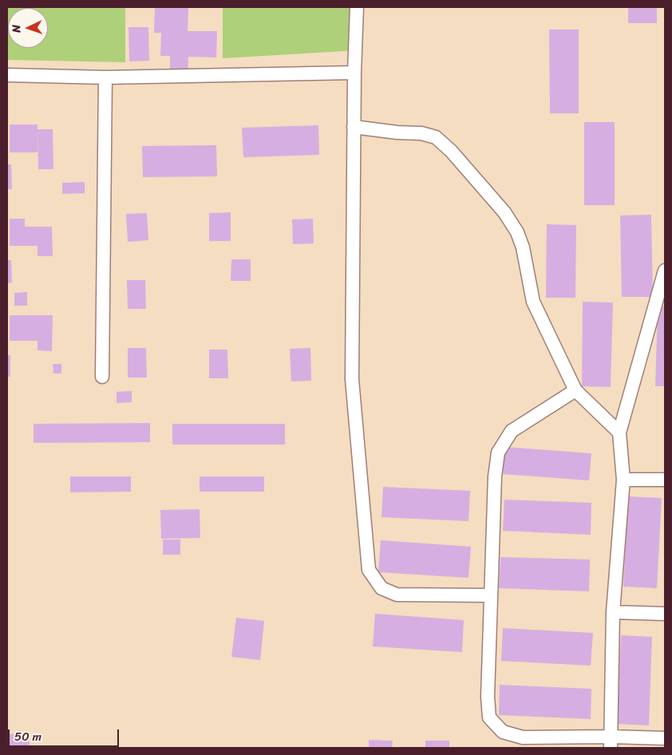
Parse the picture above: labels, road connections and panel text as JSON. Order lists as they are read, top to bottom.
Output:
{
  "scale_bar": "50 m",
  "north": "left"
}
